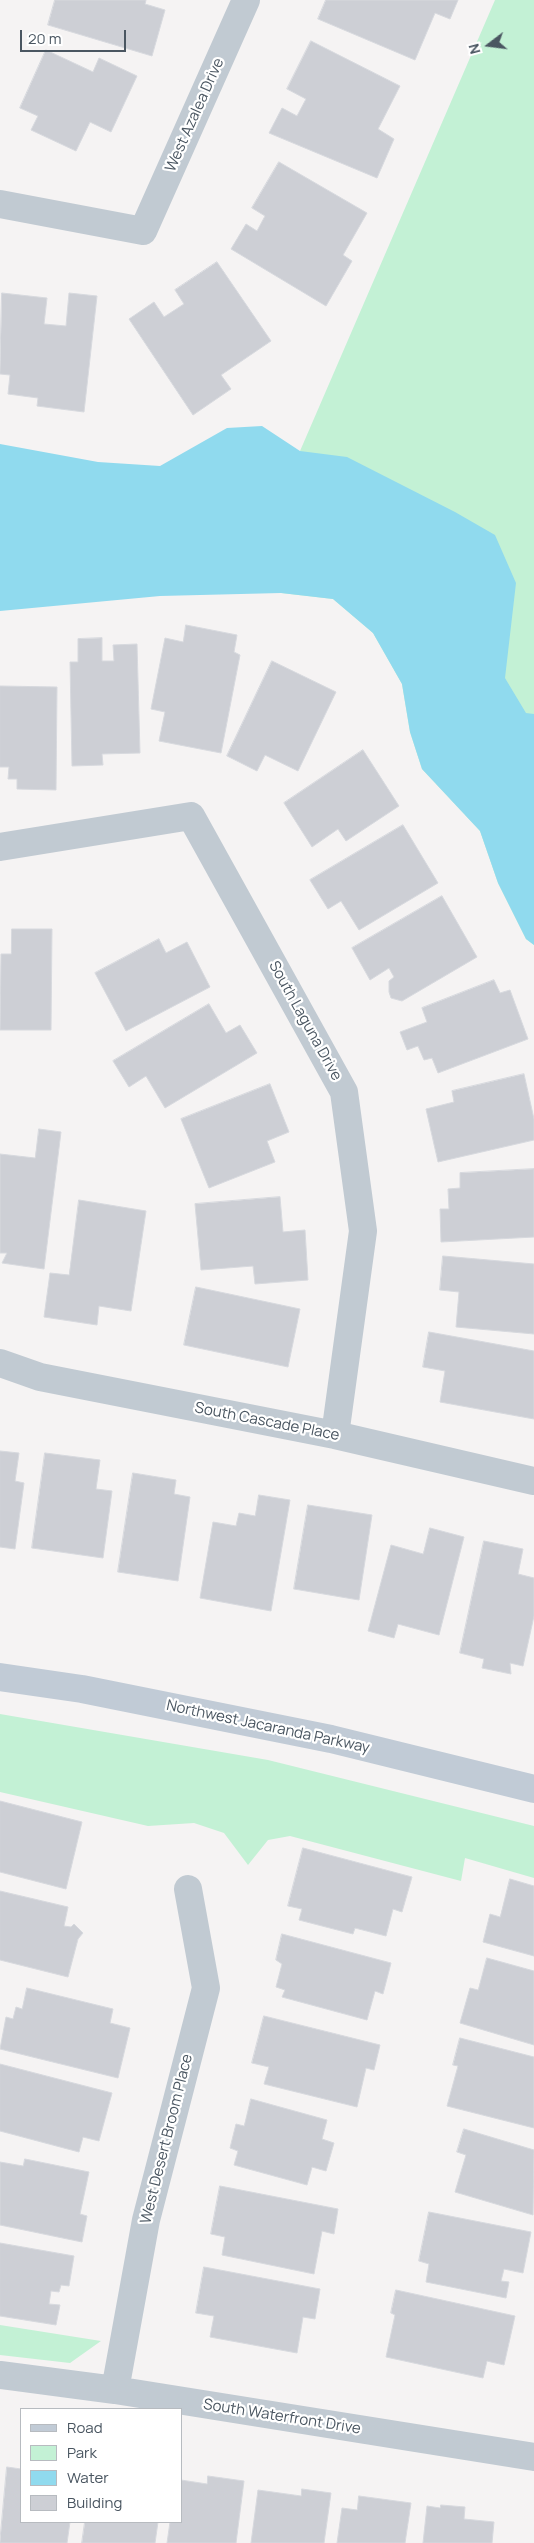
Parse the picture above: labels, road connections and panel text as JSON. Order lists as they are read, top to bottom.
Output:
{
  "streets": {
    "street": [
      "West Azalea Drive",
      "South Laguna Drive",
      "South Cascade Place",
      "Northwest Jacaranda Parkway",
      "West Desert Broom Place",
      "South Waterfront Drive"
    ]
  },
  "crossings": [
    ["South Laguna Drive", "South Cascade Place"],
    ["West Desert Broom Place", "South Waterfront Drive"]
  ],
  "legend": [
    "Road",
    "Park",
    "Water",
    "Building"
  ],
  "scale_bar": "20 m",
  "north": "left"
}
